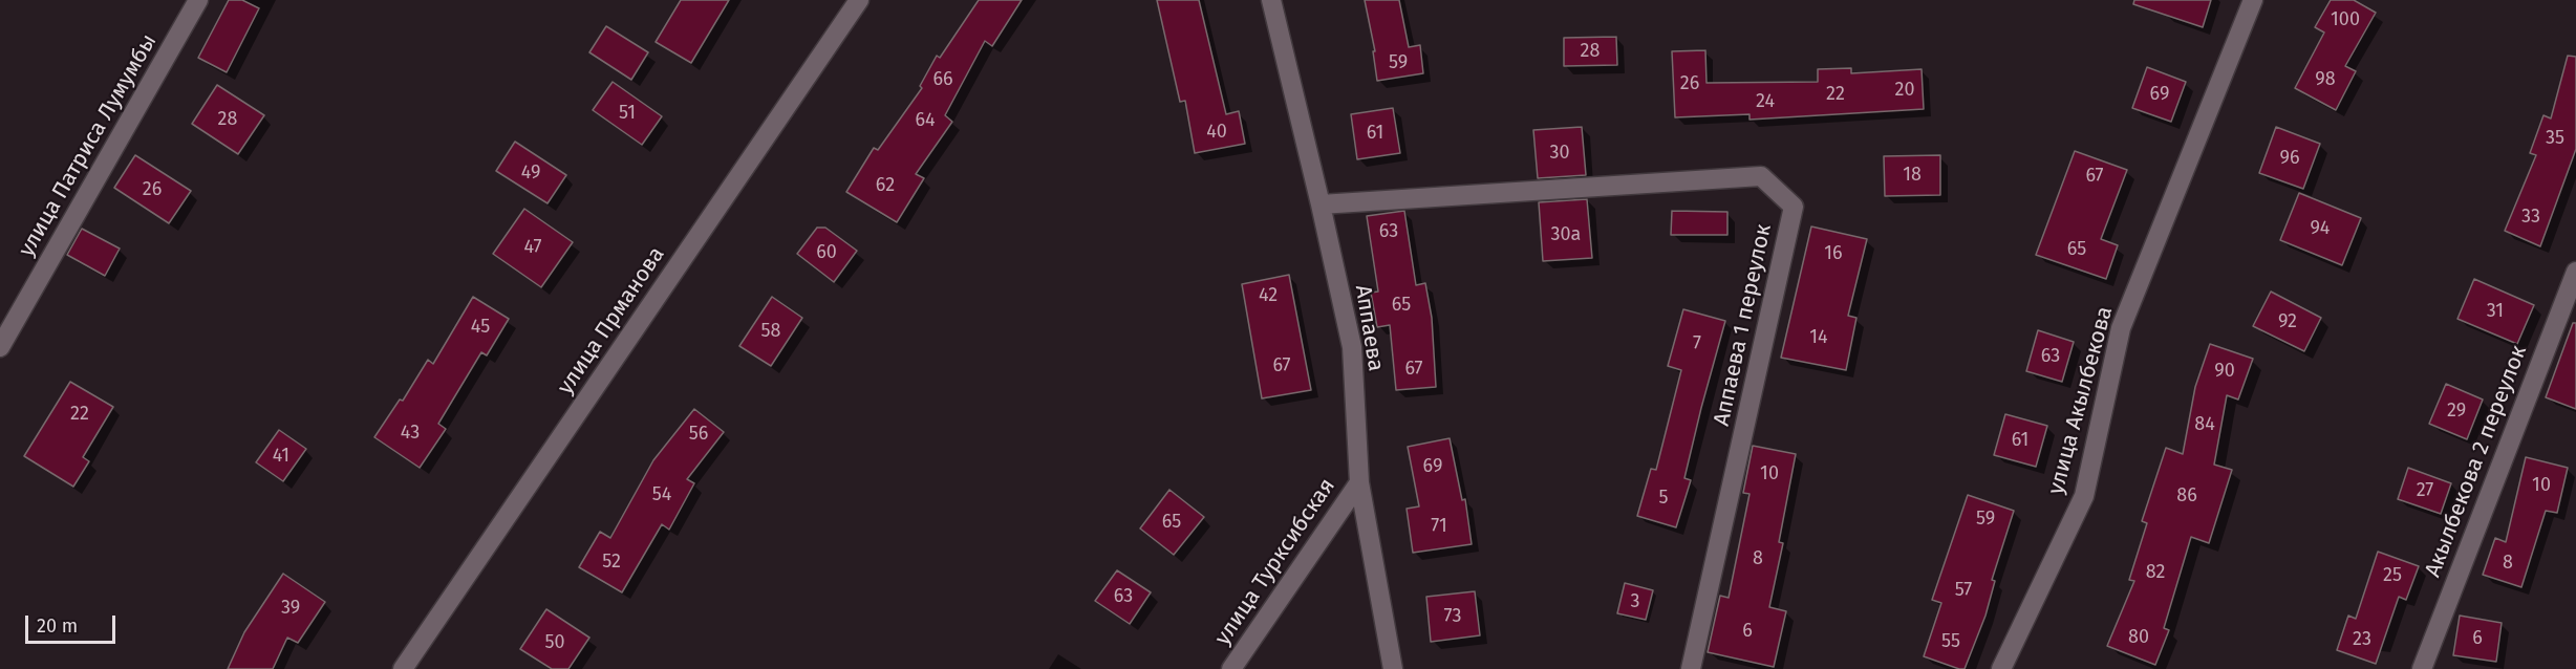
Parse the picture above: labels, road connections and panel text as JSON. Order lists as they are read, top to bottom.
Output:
{
  "streets": {
    "street": [
      "улица Патриса Лумумбы",
      "улица Прманова",
      "Аппаева 1 переулок",
      "Аппаева",
      "улица Акылбекова",
      "Акылбекова 2 переулок",
      "улица Турксибская"
    ]
  },
  "crossings": [
    ["Аппаева 1 переулок", "Аппаева"],
    ["Аппаева", "улица Турксибская"]
  ],
  "house_numbers": [
    "100",
    "28",
    "59",
    "66",
    "98",
    "26",
    "20",
    "22",
    "69",
    "24",
    "51",
    "28",
    "64",
    "40",
    "61",
    "35",
    "30",
    "96",
    "49",
    "18",
    "67",
    "62",
    "26",
    "33",
    "94",
    "63",
    "30а",
    "47",
    "65",
    "60",
    "16",
    "42",
    "65",
    "31",
    "92",
    "45",
    "58",
    "14",
    "7",
    "63",
    "67",
    "67",
    "90",
    "29",
    "22",
    "84",
    "43",
    "56",
    "61",
    "41",
    "69",
    "10",
    "10",
    "27",
    "54",
    "86",
    "5",
    "59",
    "65",
    "71",
    "8",
    "52",
    "8",
    "82",
    "25",
    "57",
    "63",
    "3",
    "39",
    "73",
    "6",
    "80",
    "6",
    "23",
    "55",
    "50"
  ],
  "scale_bar": "20 m"
}
